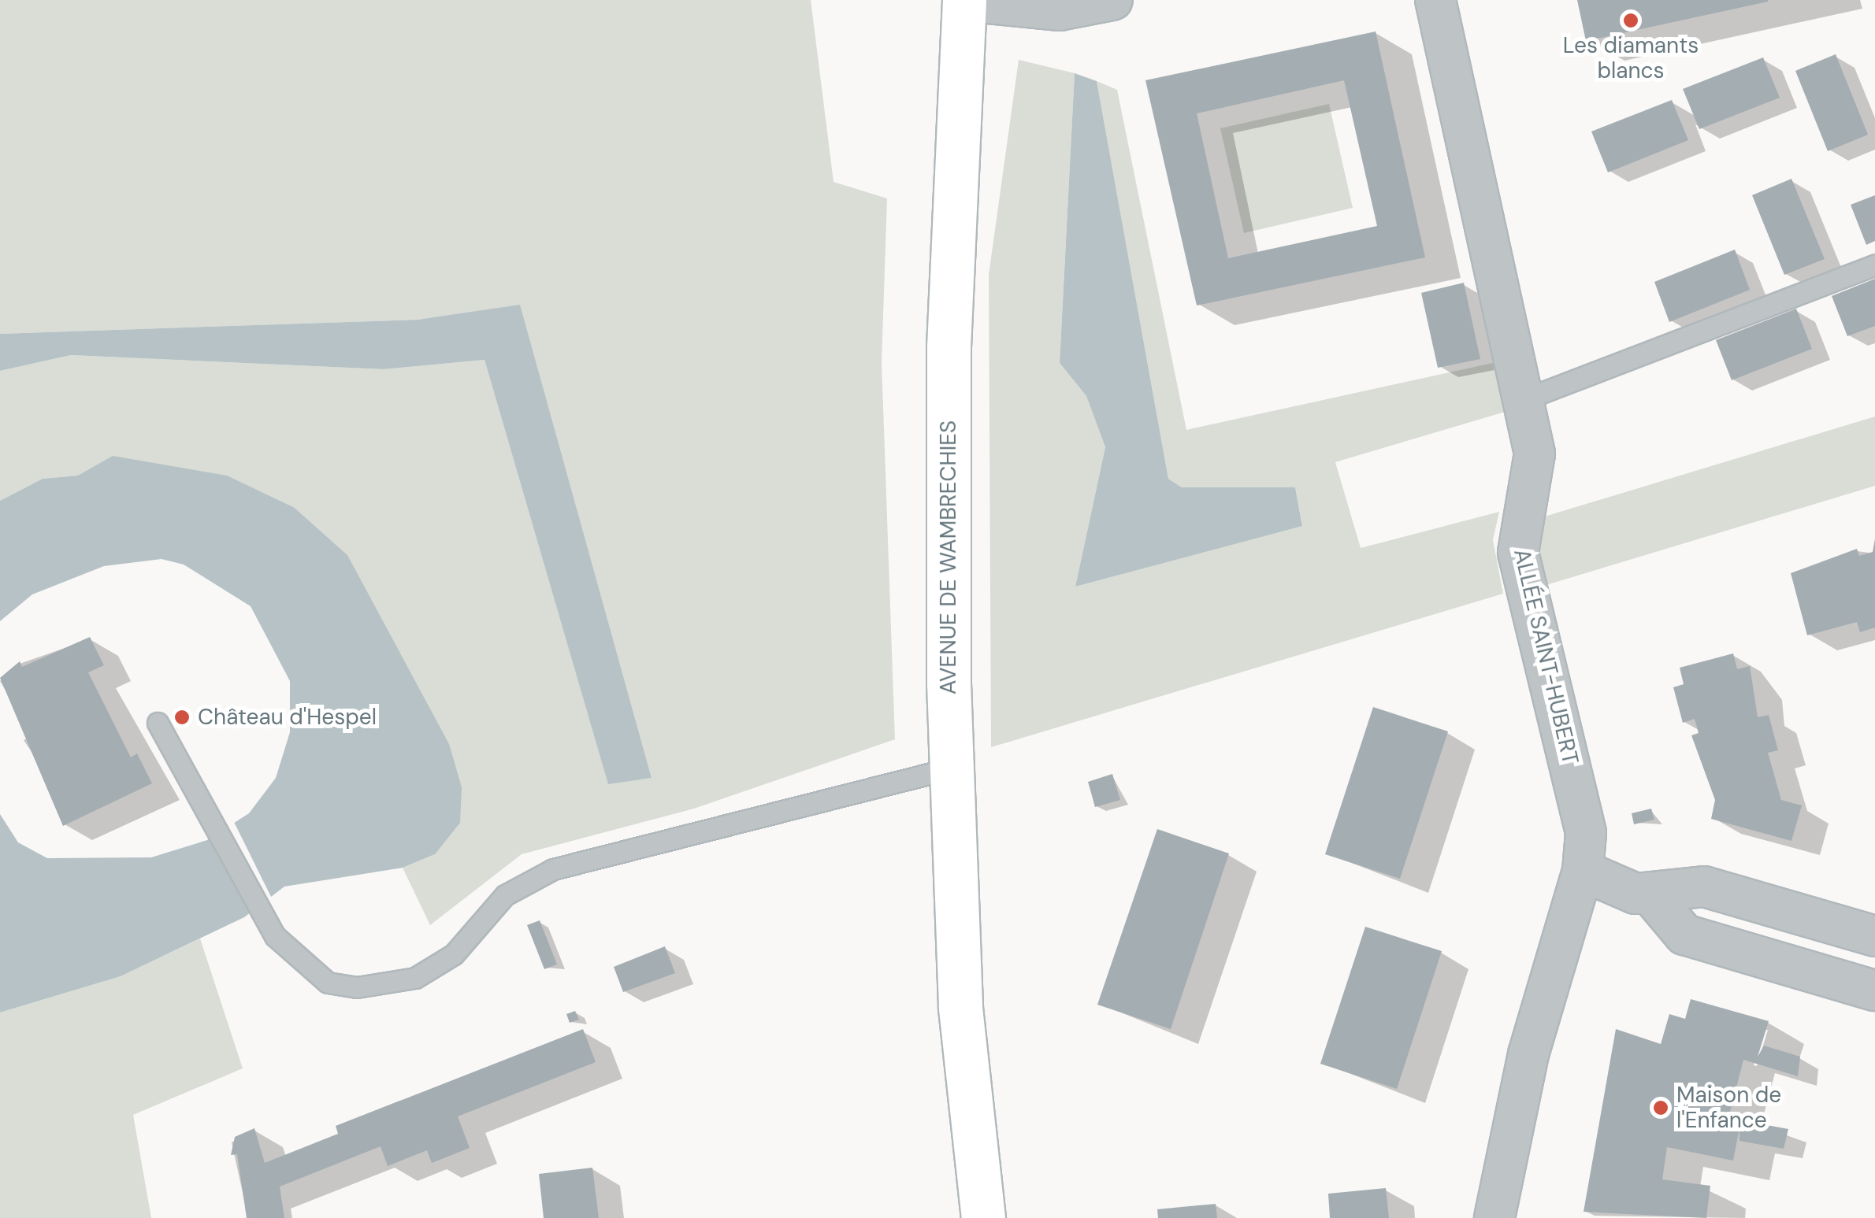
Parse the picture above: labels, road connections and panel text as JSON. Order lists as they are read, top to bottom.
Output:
{
  "streets": {
    "main road": ["AVENUE DE WAMBRECHIES"],
    "street": ["ALLÉE SAINT-HUBERT"]
  },
  "places": ["Les diamants blancs", "Château d'Hespel", "Maison de l'Enfance"]
}
